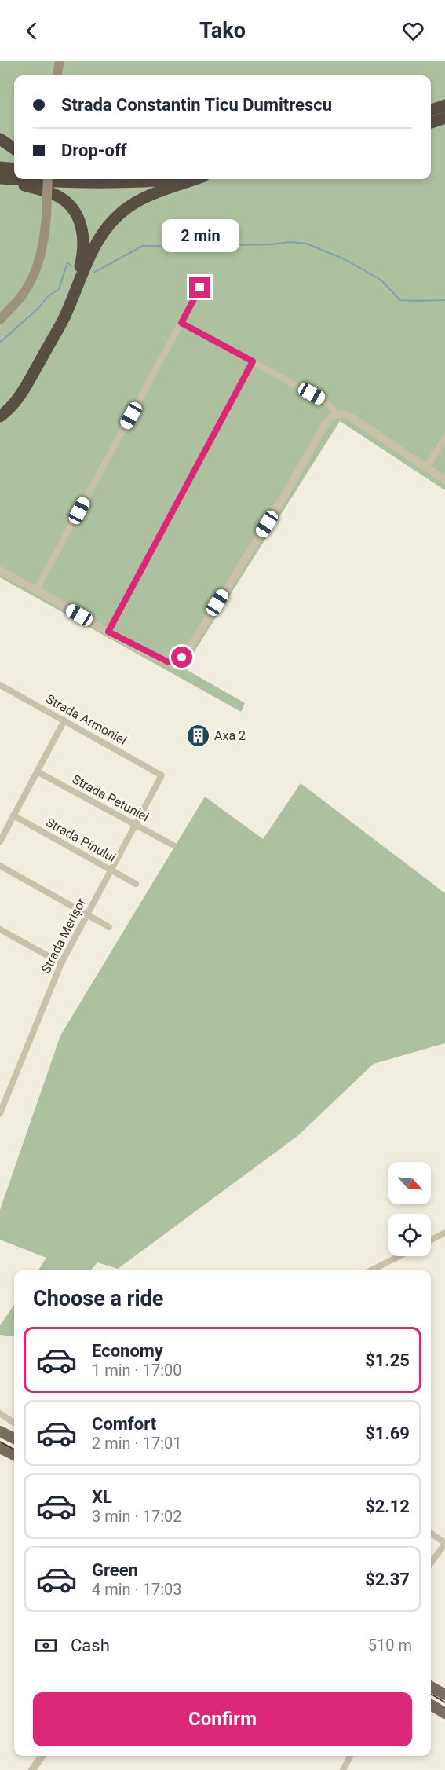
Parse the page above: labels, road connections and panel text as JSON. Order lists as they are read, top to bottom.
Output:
{
  "streets": {
    "street": [
      "Strada Armoniei",
      "Strada Petuniei",
      "Strada Pinului",
      "Strada Merișor"
    ]
  },
  "crossings": [
    ["Strada Armoniei", "Strada Merișor"],
    ["Strada Petuniei", "Strada Merișor"],
    ["Strada Pinului", "Strada Merișor"]
  ],
  "places": {
    "building": ["Axa 2"]
  },
  "north": "bottom right",
  "page": {
    "header": "Tako",
    "banner": ["Strada Constantin Ticu Dumitrescu", "Drop-off"],
    "bubble": "2 min",
    "heading": "Choose a ride",
    "list": [
      {
        "name": "Economy",
        "note": "1 min · 17:00",
        "value": "$1.25"
      },
      {
        "name": "Comfort",
        "note": "2 min · 17:01",
        "value": "$1.69"
      },
      {
        "name": "XL",
        "note": "3 min · 17:02",
        "value": "$2.12"
      },
      {
        "name": "Green",
        "note": "4 min · 17:03",
        "value": "$2.37"
      }
    ],
    "pay": ["Cash", "510 m"],
    "buttons": "Confirm"
  }
}
